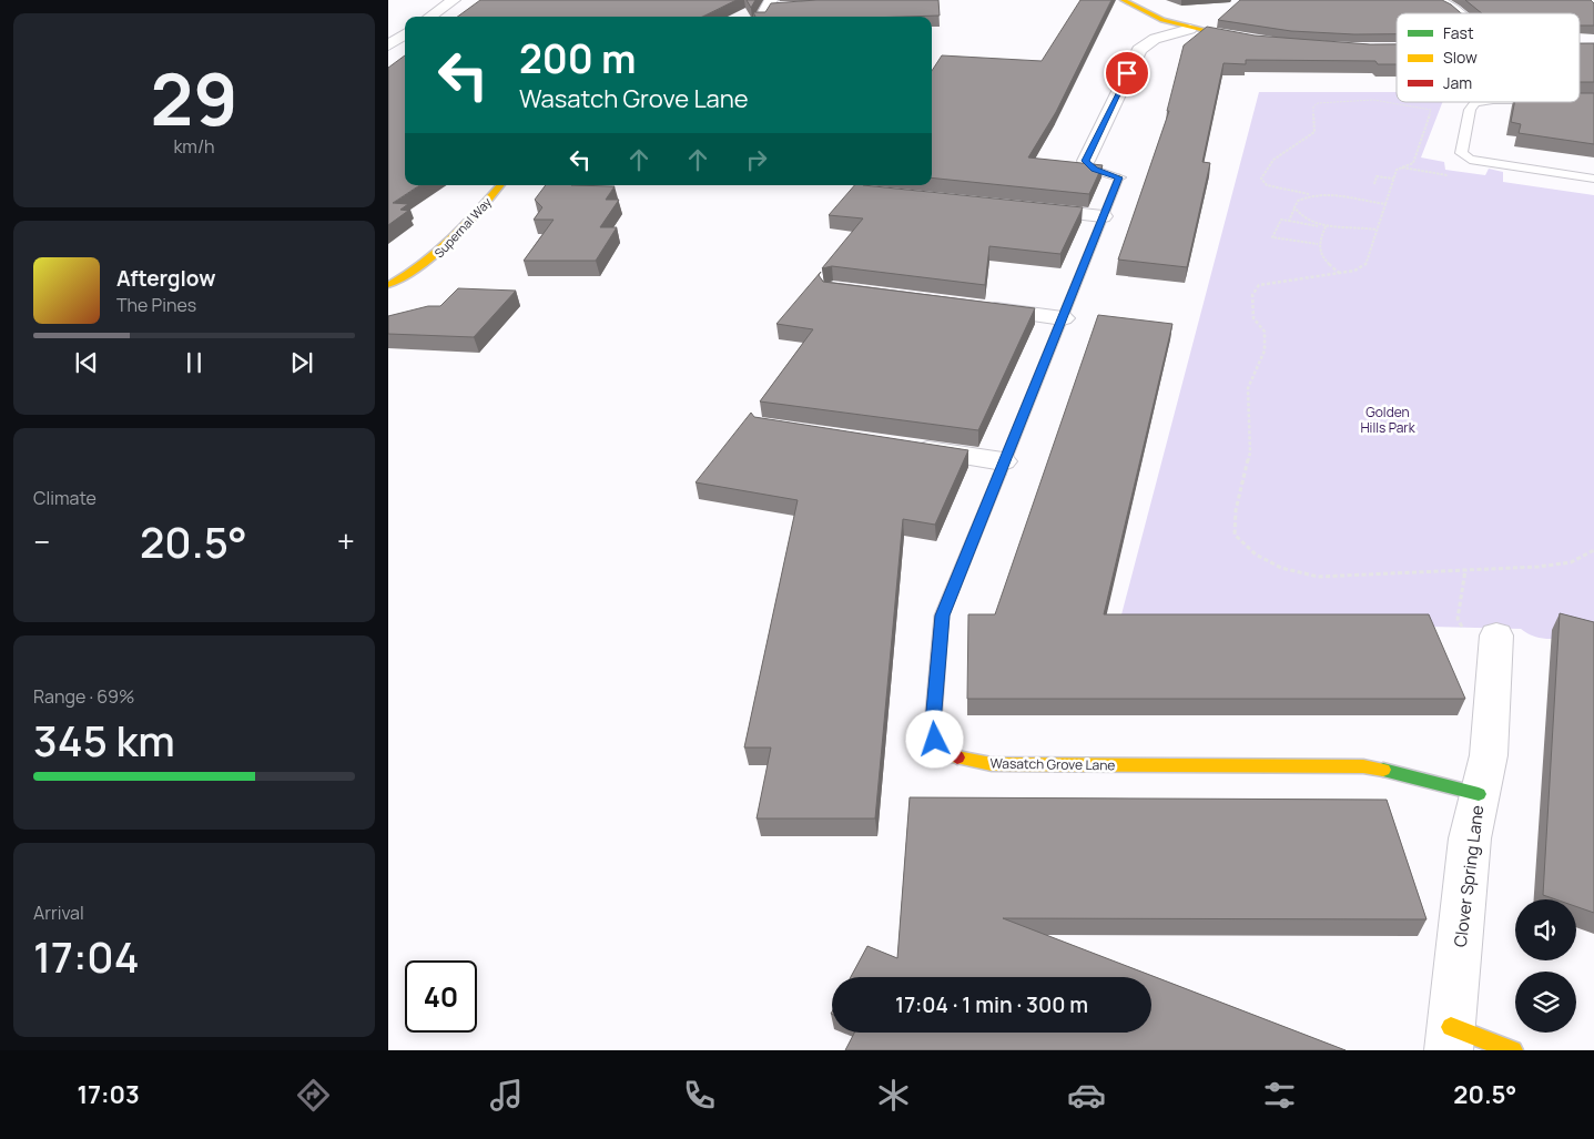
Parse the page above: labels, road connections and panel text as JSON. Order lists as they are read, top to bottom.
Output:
{
  "streets": {
    "street": ["Supernal Way", "Wasatch Grove Lane", "Clover Spring Lane"]
  },
  "crossings": [
    ["Wasatch Grove Lane", "Clover Spring Lane"]
  ],
  "parks": ["Golden Hills Park"],
  "legend": ["Fast", "Slow", "Jam"],
  "page": {
    "tile": [
      ["29", "km/h"],
      "Climate",
      ["Range · 69%", "345 km"],
      ["Arrival", "17:04"]
    ],
    "turn": ["200 m", "Wasatch Grove Lane"],
    "song": ["Afterglow", "The Pines"],
    "heat": ["−", "20.5°", "+"],
    "limit": "40",
    "trip": "17:04 · 1 min · 300 m",
    "tabs": ["17:03", "20.5°"]
  }
}
